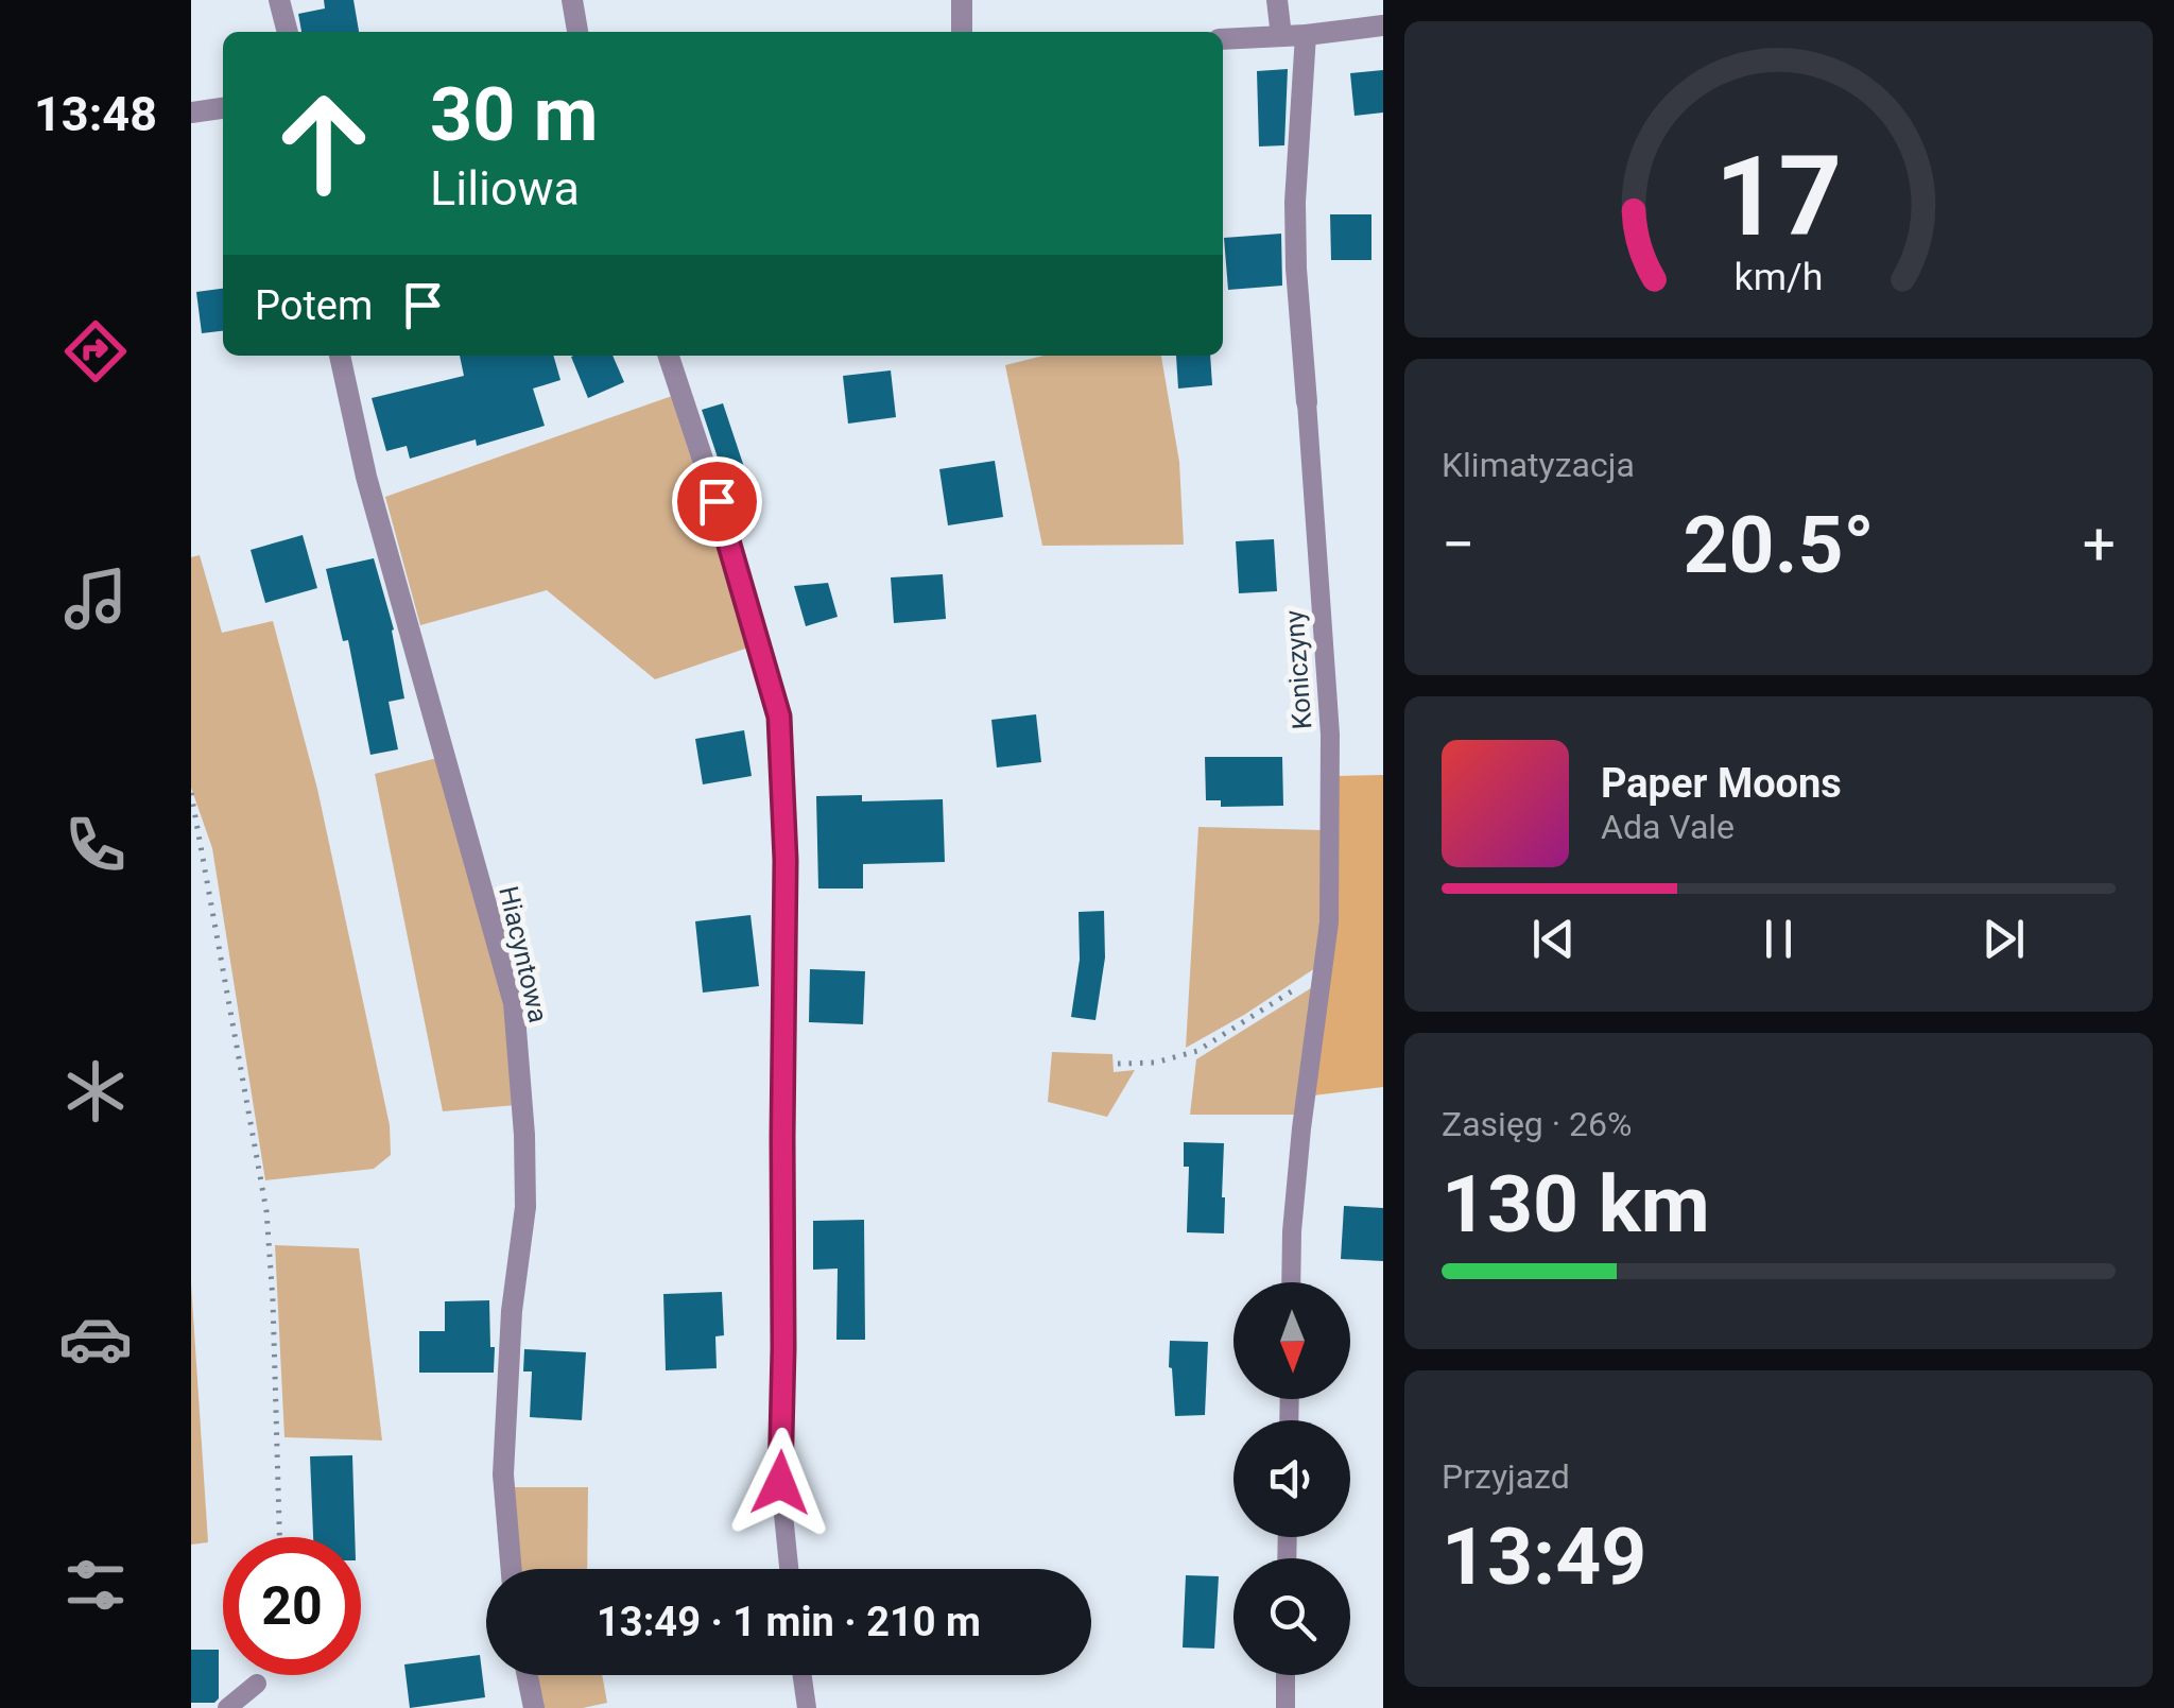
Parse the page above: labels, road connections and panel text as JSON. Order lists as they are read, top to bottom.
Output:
{
  "streets": {
    "street": ["Koniczyny", "Hiacyntowa"]
  },
  "north": "bottom",
  "page": {
    "tabs": "13:48",
    "turn": ["30 m", "Liliowa"],
    "then": "Potem",
    "tile": [
      "Klimatyzacja",
      ["Zasięg · 26%", "130 km"],
      ["Przyjazd", "13:49"]
    ],
    "heat": ["−", "20.5°", "+"],
    "song": ["Paper Moons", "Ada Vale"],
    "limit": "20",
    "trip": "13:49 · 1 min · 210 m",
    "gauge": ["17", "km/h"]
  }
}
